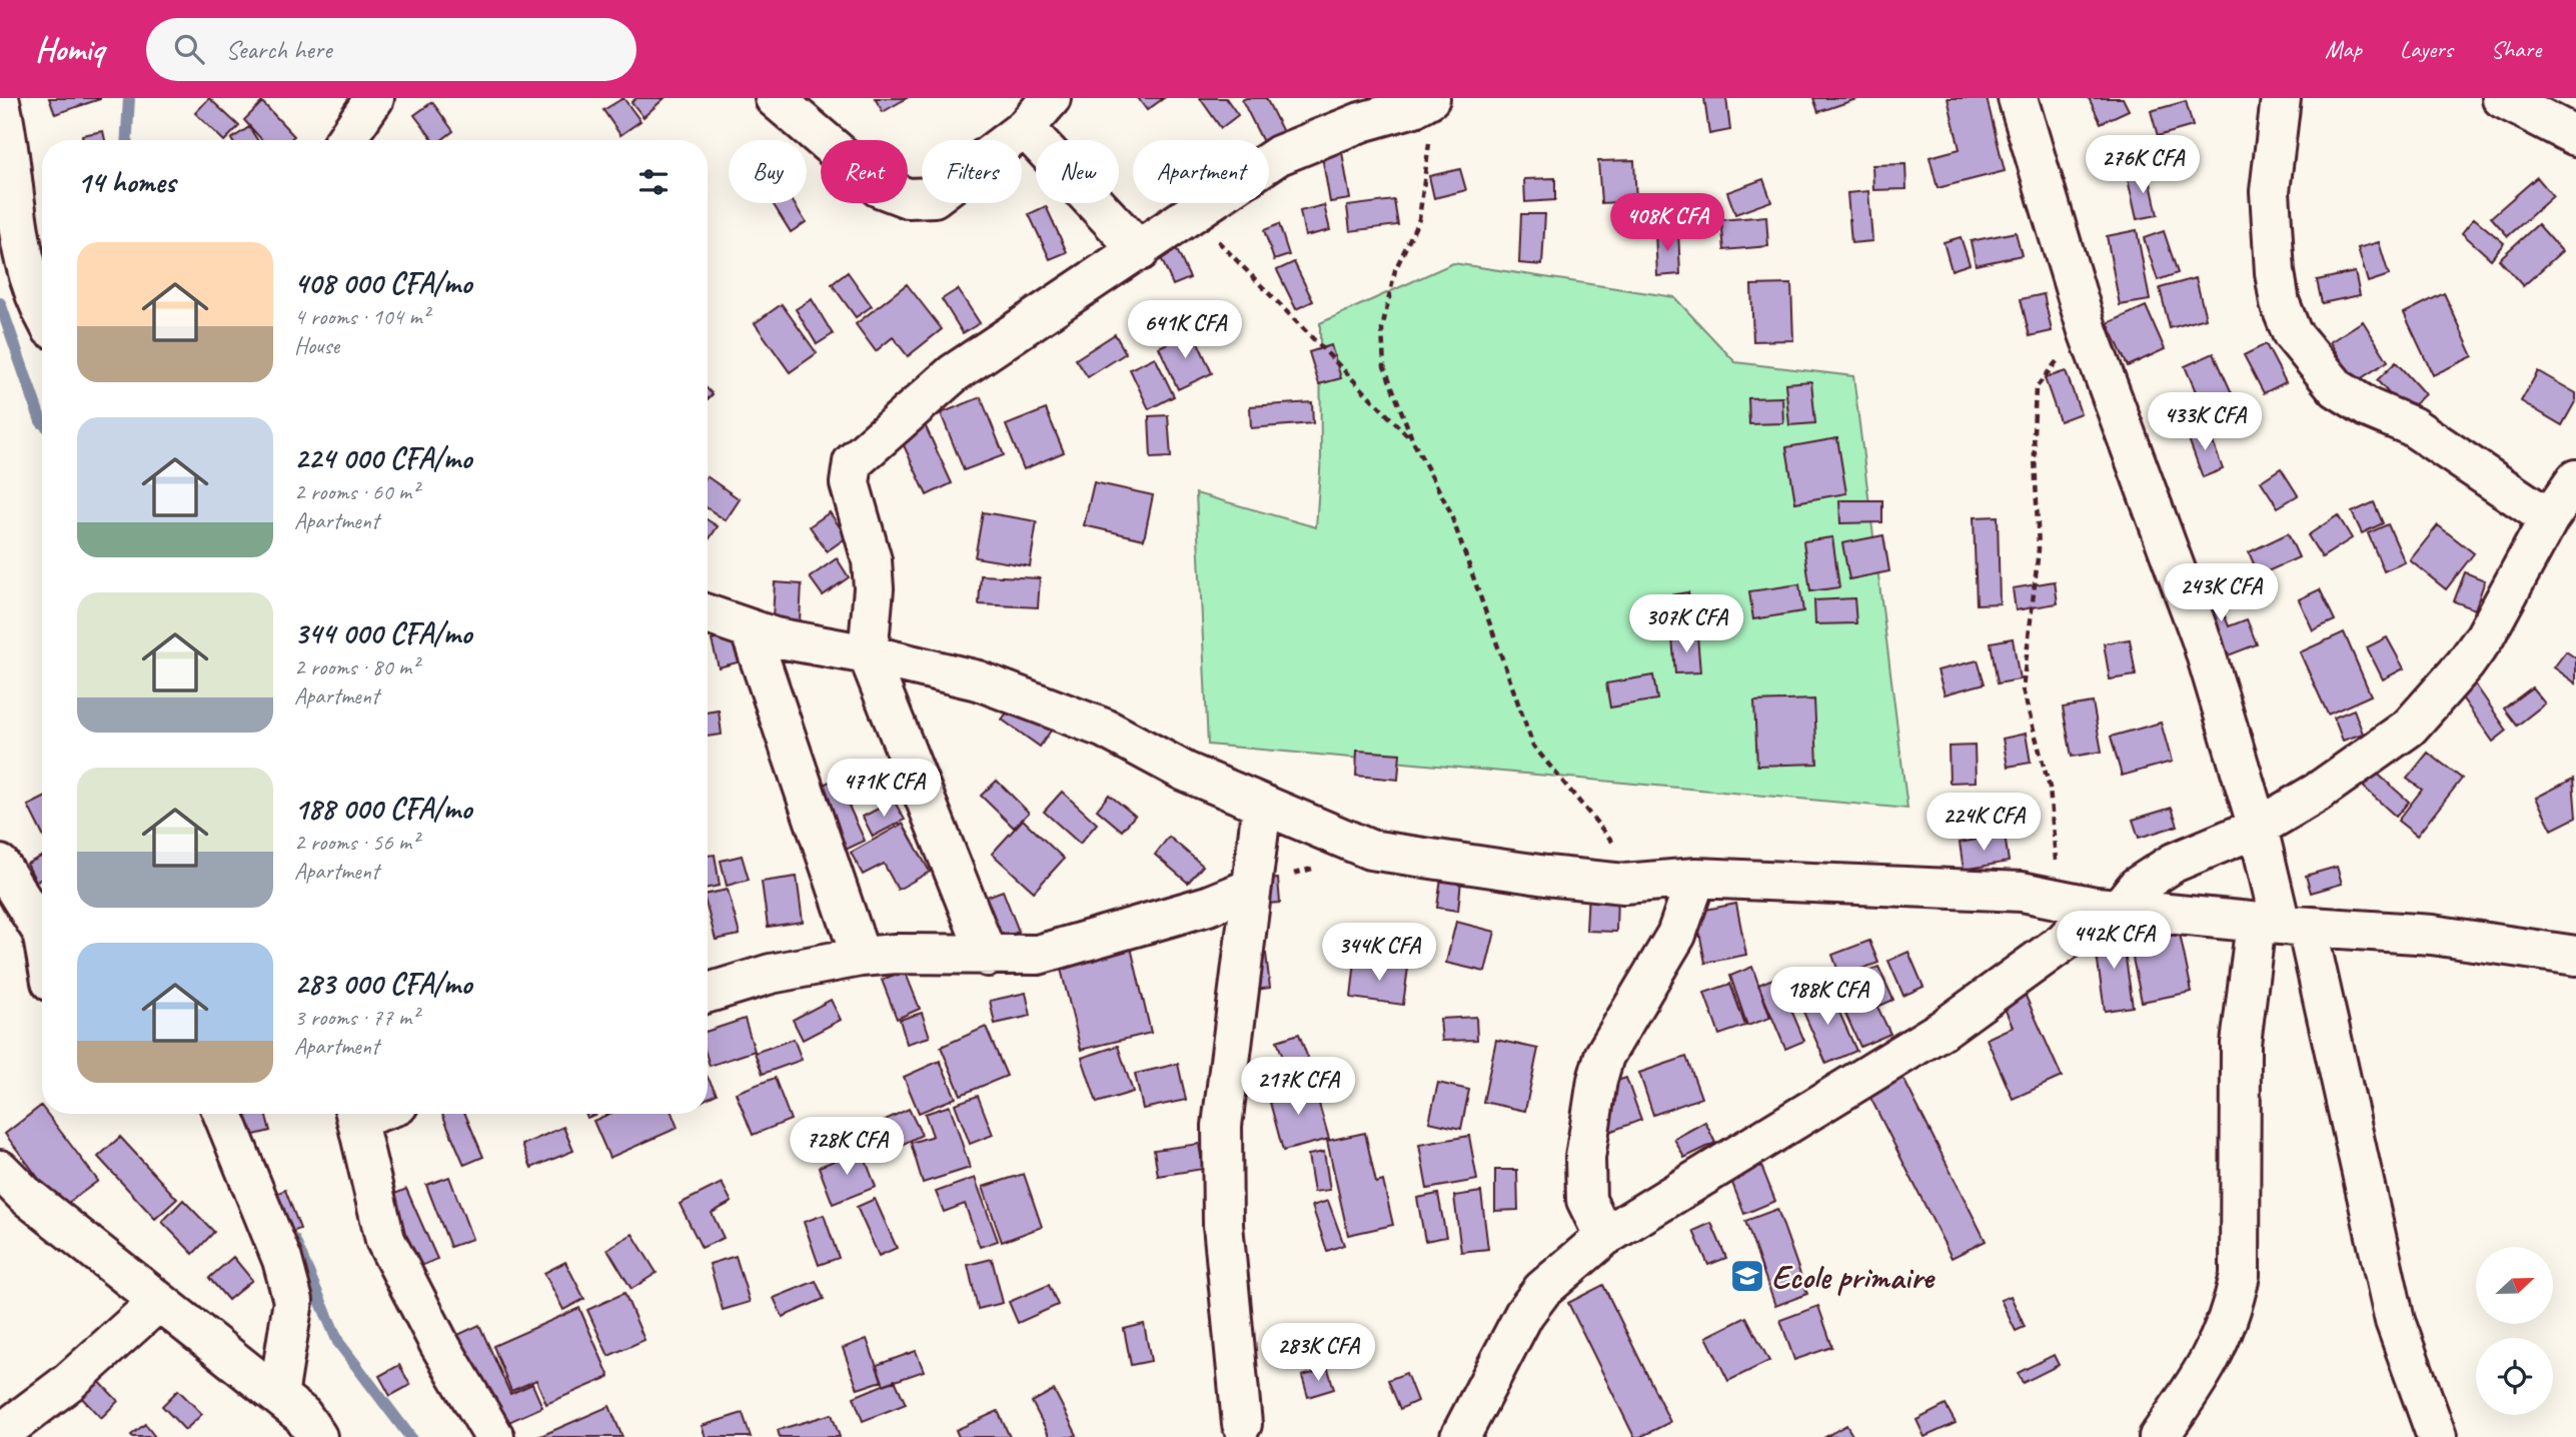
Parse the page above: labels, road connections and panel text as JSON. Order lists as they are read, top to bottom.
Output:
{
  "places": {
    "school or university": ["Ecole primaire"]
  },
  "north": "right",
  "page": {
    "header": "Homiq",
    "search": "Search here",
    "nav": ["Map", "Layers", "Share"],
    "price": [
      "276K CFA",
      "408K CFA",
      "641K CFA",
      "433K CFA",
      "243K CFA",
      "307K CFA",
      "471K CFA",
      "224K CFA",
      "442K CFA",
      "344K CFA",
      "188K CFA",
      "217K CFA",
      "728K CFA",
      "283K CFA"
    ],
    "chip": [
      "Buy",
      "Rent",
      "Filters",
      "New",
      "Apartment"
    ],
    "heading": "14 homes",
    "list": [
      {
        "name": "408 000 CFA/mo",
        "note": "4 rooms · 104 m² · House"
      },
      {
        "name": "224 000 CFA/mo",
        "note": "2 rooms · 60 m² · Apartment"
      },
      {
        "name": "344 000 CFA/mo",
        "note": "2 rooms · 80 m² · Apartment"
      },
      {
        "name": "188 000 CFA/mo",
        "note": "2 rooms · 56 m² · Apartment"
      },
      {
        "name": "283 000 CFA/mo",
        "note": "3 rooms · 77 m² · Apartment"
      }
    ]
  }
}
